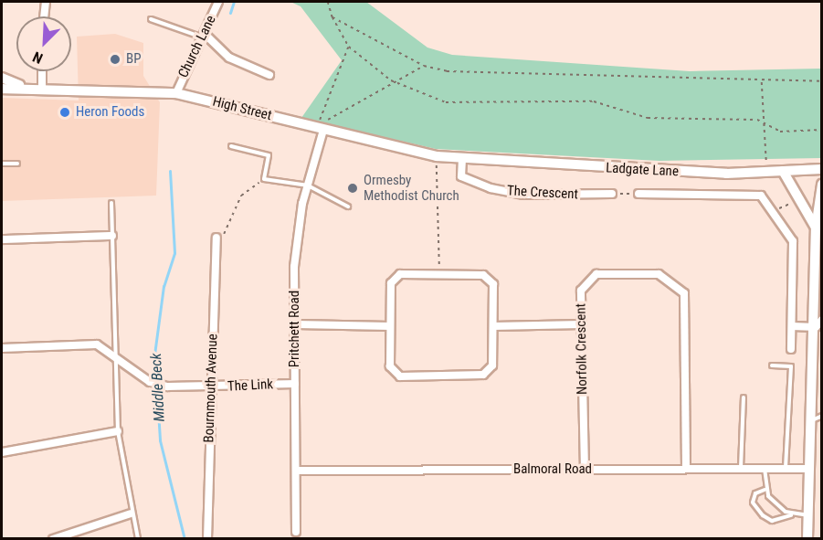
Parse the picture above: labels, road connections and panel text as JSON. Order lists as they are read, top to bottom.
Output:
{
  "streets": {
    "main road": ["High Street", "Ladgate Lane"],
    "street": [
      "Church Lane",
      "The Crescent",
      "Pritchett Road",
      "Norfolk Crescent",
      "The Link",
      "Bournmouth Avenue",
      "Balmoral Road"
    ]
  },
  "crossings": [
    ["Church Lane", "High Street"],
    ["High Street", "Ladgate Lane"],
    ["High Street", "The Crescent"],
    ["High Street", "Pritchett Road"],
    ["Ladgate Lane", "The Crescent"],
    ["Pritchett Road", "The Link"],
    ["Pritchett Road", "Balmoral Road"],
    ["Norfolk Crescent", "Balmoral Road"],
    ["The Link", "Bournmouth Avenue"]
  ],
  "water": ["Middle Beck"],
  "places": ["BP", "Heron Foods", "Ormesby Methodist Church"],
  "north": "bottom left"
}
